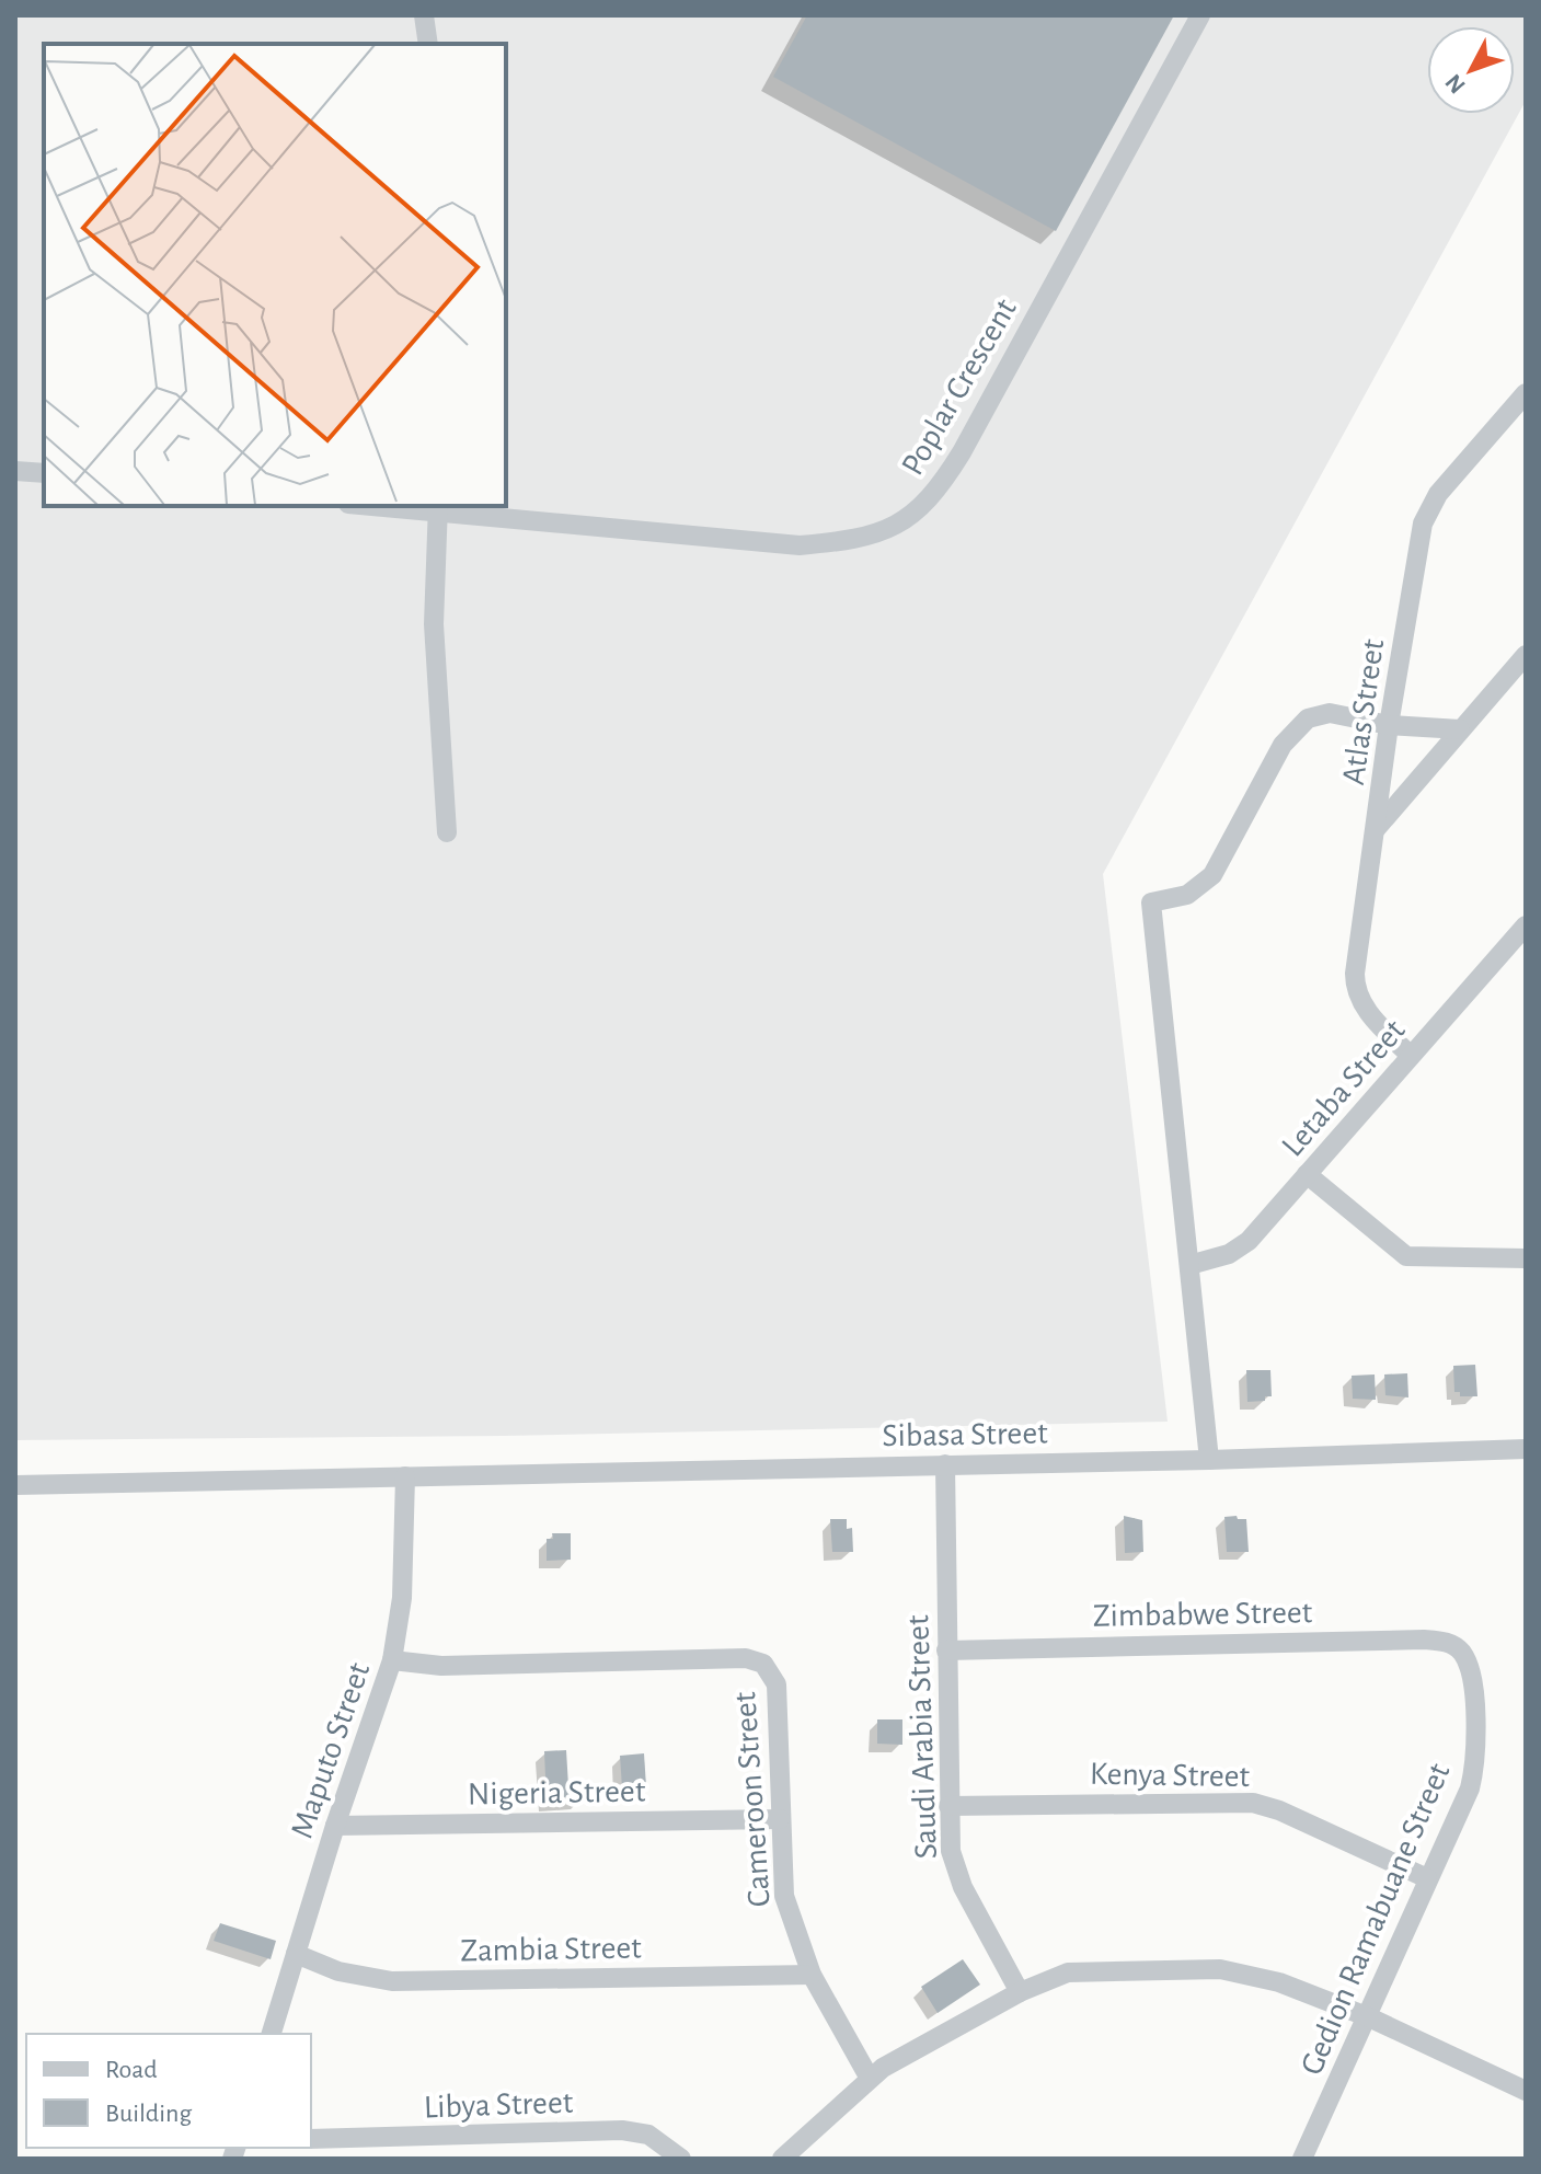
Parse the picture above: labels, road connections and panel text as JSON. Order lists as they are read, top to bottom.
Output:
{
  "streets": {
    "street": [
      "Poplar Crescent",
      "Atlas Street",
      "Letaba Street",
      "Sibasa Street",
      "Zimbabwe Street",
      "Saudi Arabia Street",
      "Maputo Street",
      "Kenya Street",
      "Nigeria Street",
      "Cameroon Street",
      "Gedion Ramabuane Street",
      "Zambia Street",
      "Libya Street"
    ]
  },
  "crossings": [
    ["Atlas Street", "Letaba Street"],
    ["Sibasa Street", "Saudi Arabia Street"],
    ["Sibasa Street", "Maputo Street"],
    ["Zimbabwe Street", "Saudi Arabia Street"],
    ["Zimbabwe Street", "Gedion Ramabuane Street"],
    ["Saudi Arabia Street", "Kenya Street"],
    ["Maputo Street", "Nigeria Street"],
    ["Maputo Street", "Cameroon Street"],
    ["Maputo Street", "Zambia Street"],
    ["Kenya Street", "Gedion Ramabuane Street"],
    ["Nigeria Street", "Cameroon Street"],
    ["Cameroon Street", "Zambia Street"]
  ],
  "legend": ["Road", "Building"],
  "north": "bottom left"
}
